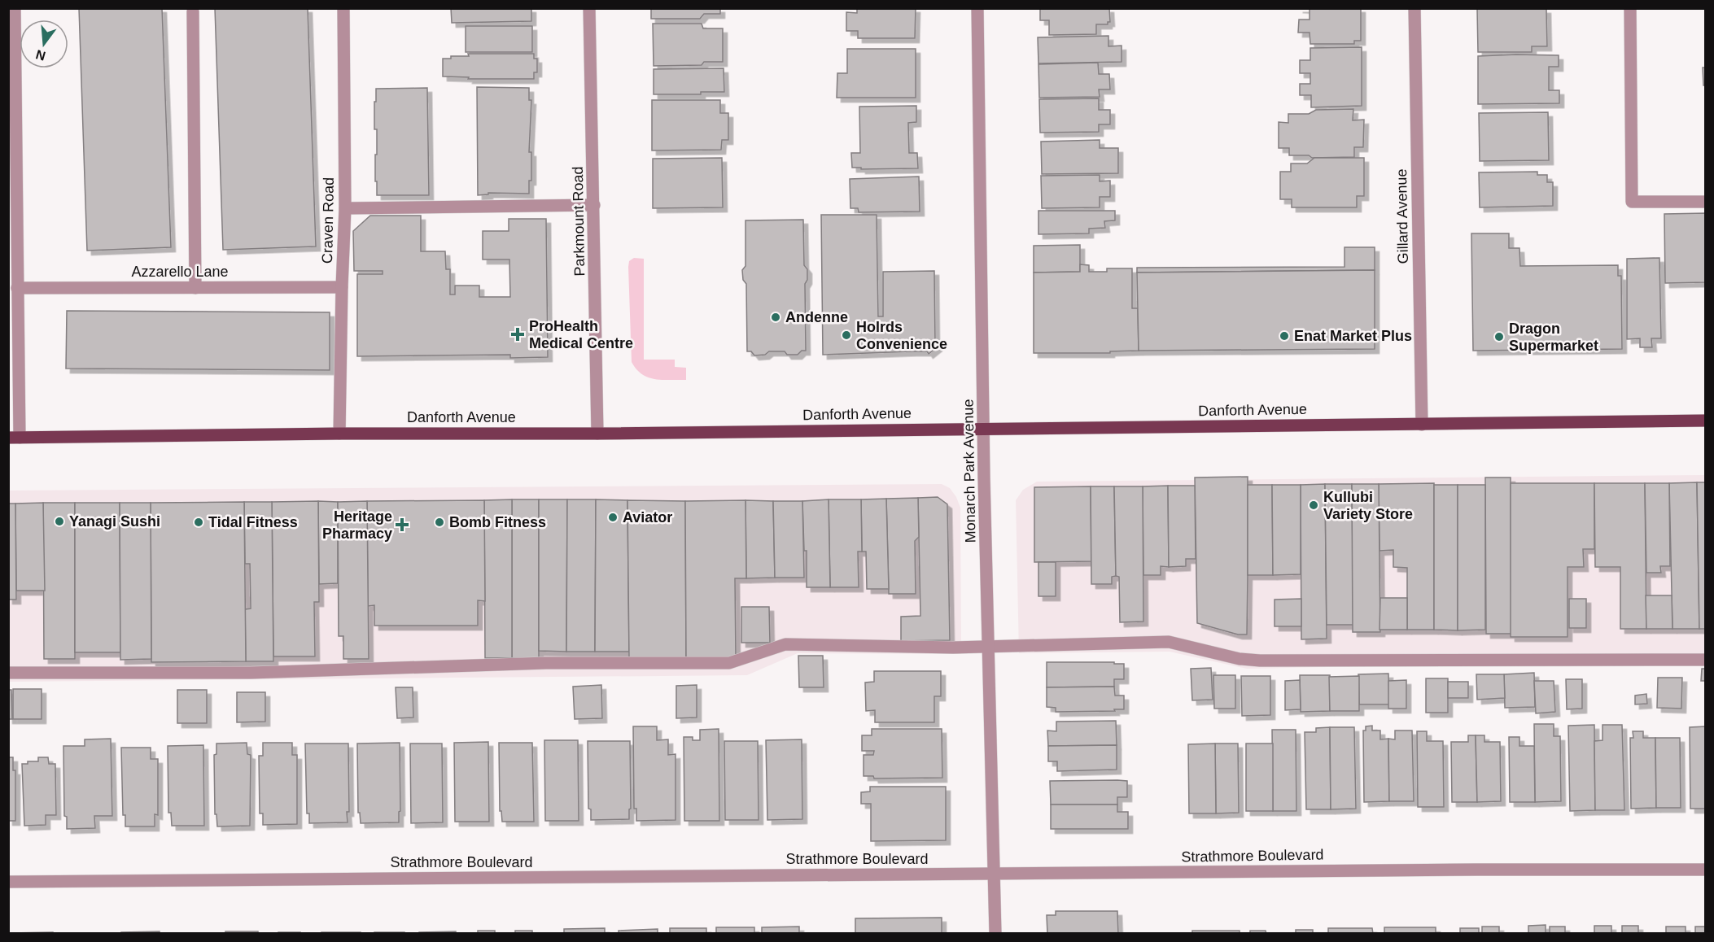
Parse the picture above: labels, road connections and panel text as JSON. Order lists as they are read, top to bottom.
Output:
{
  "streets": {
    "main road": ["Danforth Avenue"],
    "street": [
      "Gillard Avenue",
      "Craven Road",
      "Parkmount Road",
      "Azzarello Lane",
      "Monarch Park Avenue",
      "Strathmore Boulevard"
    ]
  },
  "crossings": [
    ["Gillard Avenue", "Danforth Avenue"],
    ["Craven Road", "Azzarello Lane"],
    ["Craven Road", "Danforth Avenue"],
    ["Parkmount Road", "Danforth Avenue"],
    ["Danforth Avenue", "Monarch Park Avenue"],
    ["Monarch Park Avenue", "Strathmore Boulevard"]
  ],
  "places": {
    "other": [
      "Andenne",
      "Holrds Convenience",
      "Enat Market Plus",
      "Dragon Supermarket",
      "Kullubi Variety Store",
      "Aviator",
      "Yanagi Sushi",
      "Tidal Fitness",
      "Bomb Fitness"
    ],
    "health": ["ProHealth Medical Centre", "Heritage Pharmacy"]
  },
  "north": "bottom"
}
